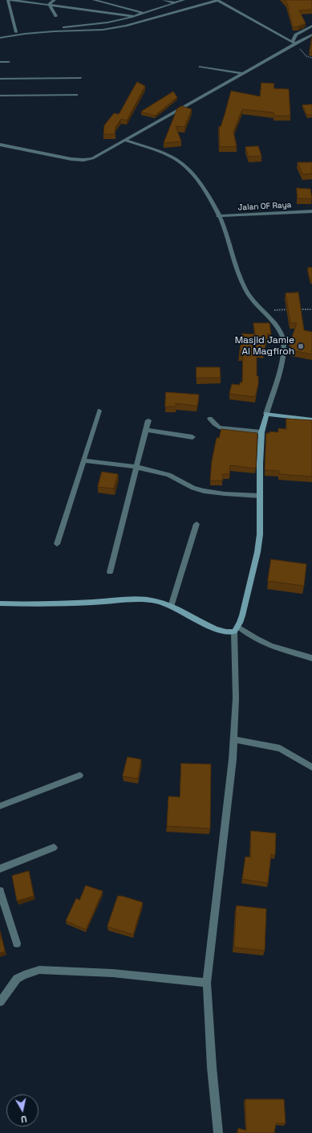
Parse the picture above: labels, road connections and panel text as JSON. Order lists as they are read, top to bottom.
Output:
{
  "streets": {
    "street": ["Jalan OF Raya"]
  },
  "places": ["Masjid Jamie Al Magfiroh"],
  "north": "bottom"
}
